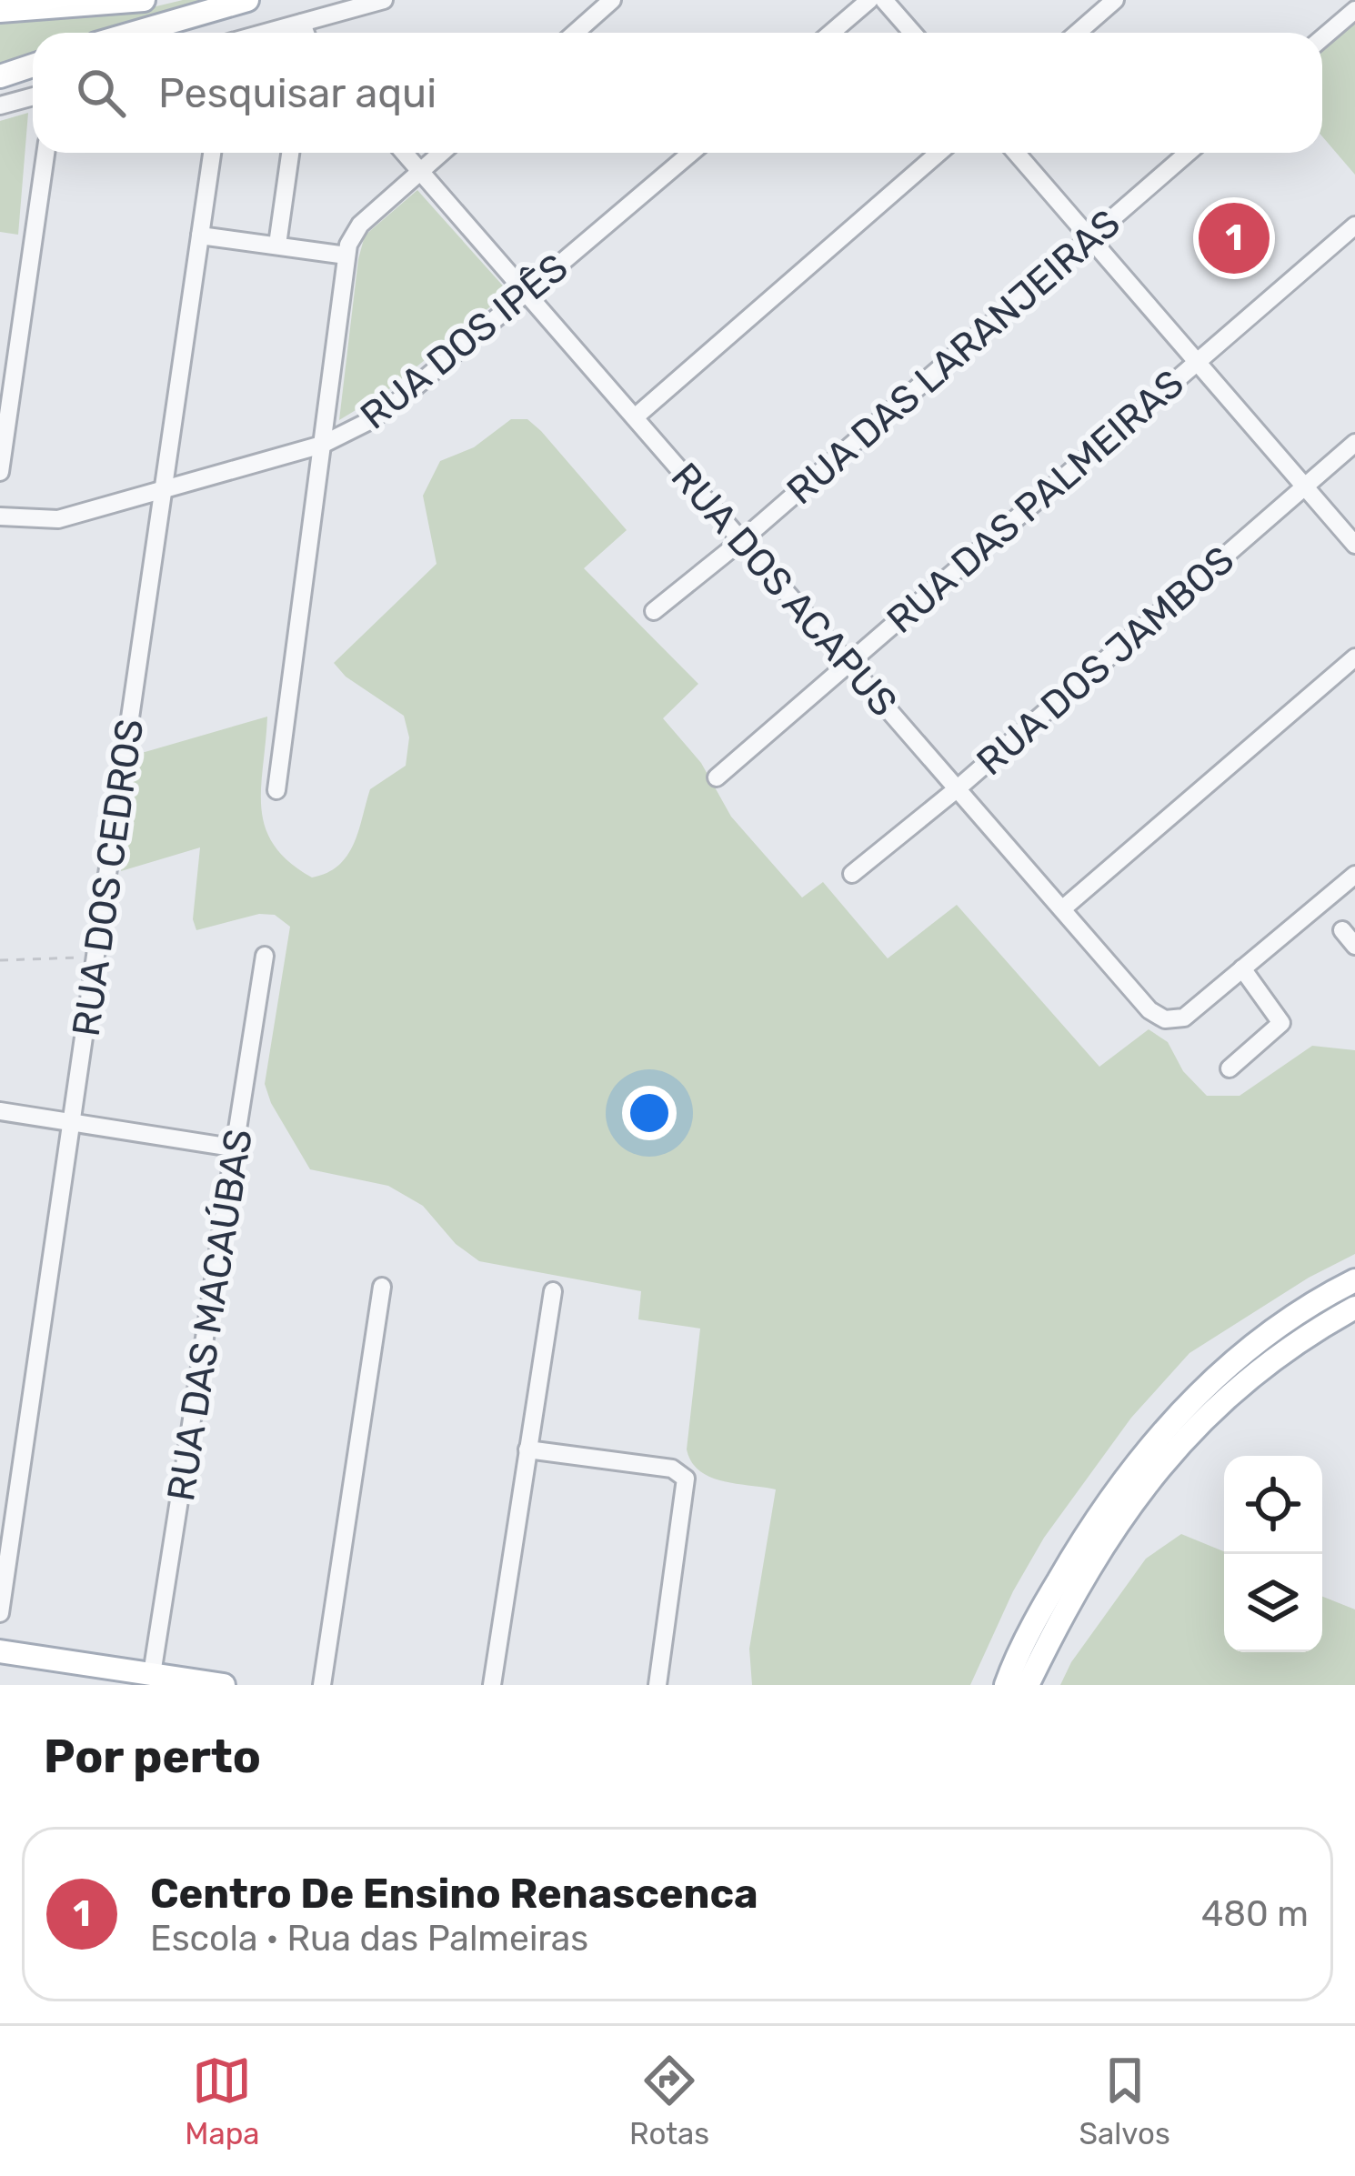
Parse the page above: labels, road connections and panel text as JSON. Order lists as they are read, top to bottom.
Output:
{
  "streets": {
    "street": [
      "RUA DOS IPÊS",
      "RUA DAS LARANJEIRAS",
      "RUA DAS PALMEIRAS",
      "RUA DOS ACAPUS",
      "RUA DOS JAMBOS",
      "RUA DOS CEDROS",
      "RUA DAS MACAÚBAS"
    ]
  },
  "crossings": [
    ["RUA DOS IPÊS", "RUA DOS ACAPUS"],
    ["RUA DOS IPÊS", "RUA DOS CEDROS"],
    ["RUA DAS LARANJEIRAS", "RUA DOS ACAPUS"],
    ["RUA DAS PALMEIRAS", "RUA DOS ACAPUS"],
    ["RUA DOS ACAPUS", "RUA DOS JAMBOS"]
  ],
  "page": {
    "search": "Pesquisar aqui",
    "pins": "1",
    "heading": "Por perto",
    "list": [
      {
        "mark": "1",
        "name": "Centro De Ensino Renascenca",
        "note": "Escola · Rua das Palmeiras",
        "value": "480 m"
      }
    ],
    "nav": ["Mapa", "Rotas", "Salvos"]
  }
}
